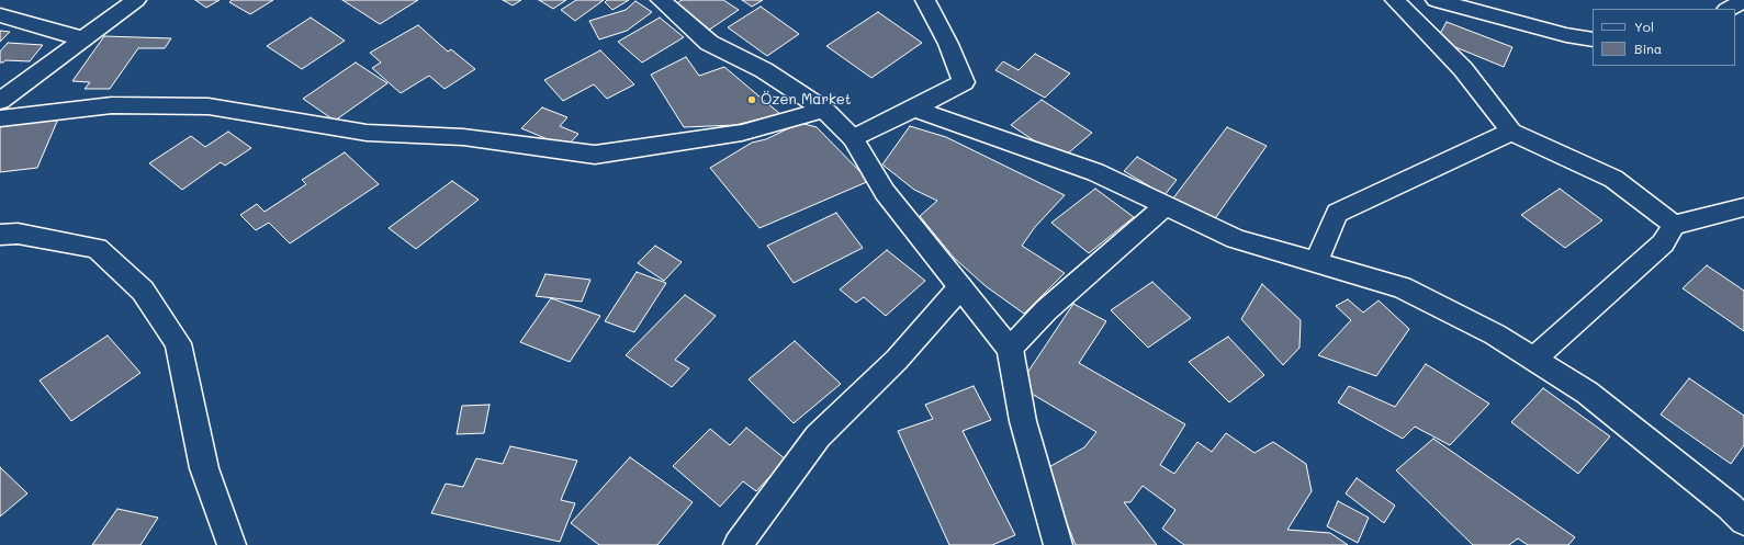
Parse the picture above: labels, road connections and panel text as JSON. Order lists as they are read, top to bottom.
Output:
{
  "places": ["Özen Market"],
  "legend": ["Yol", "Bina"]
}
